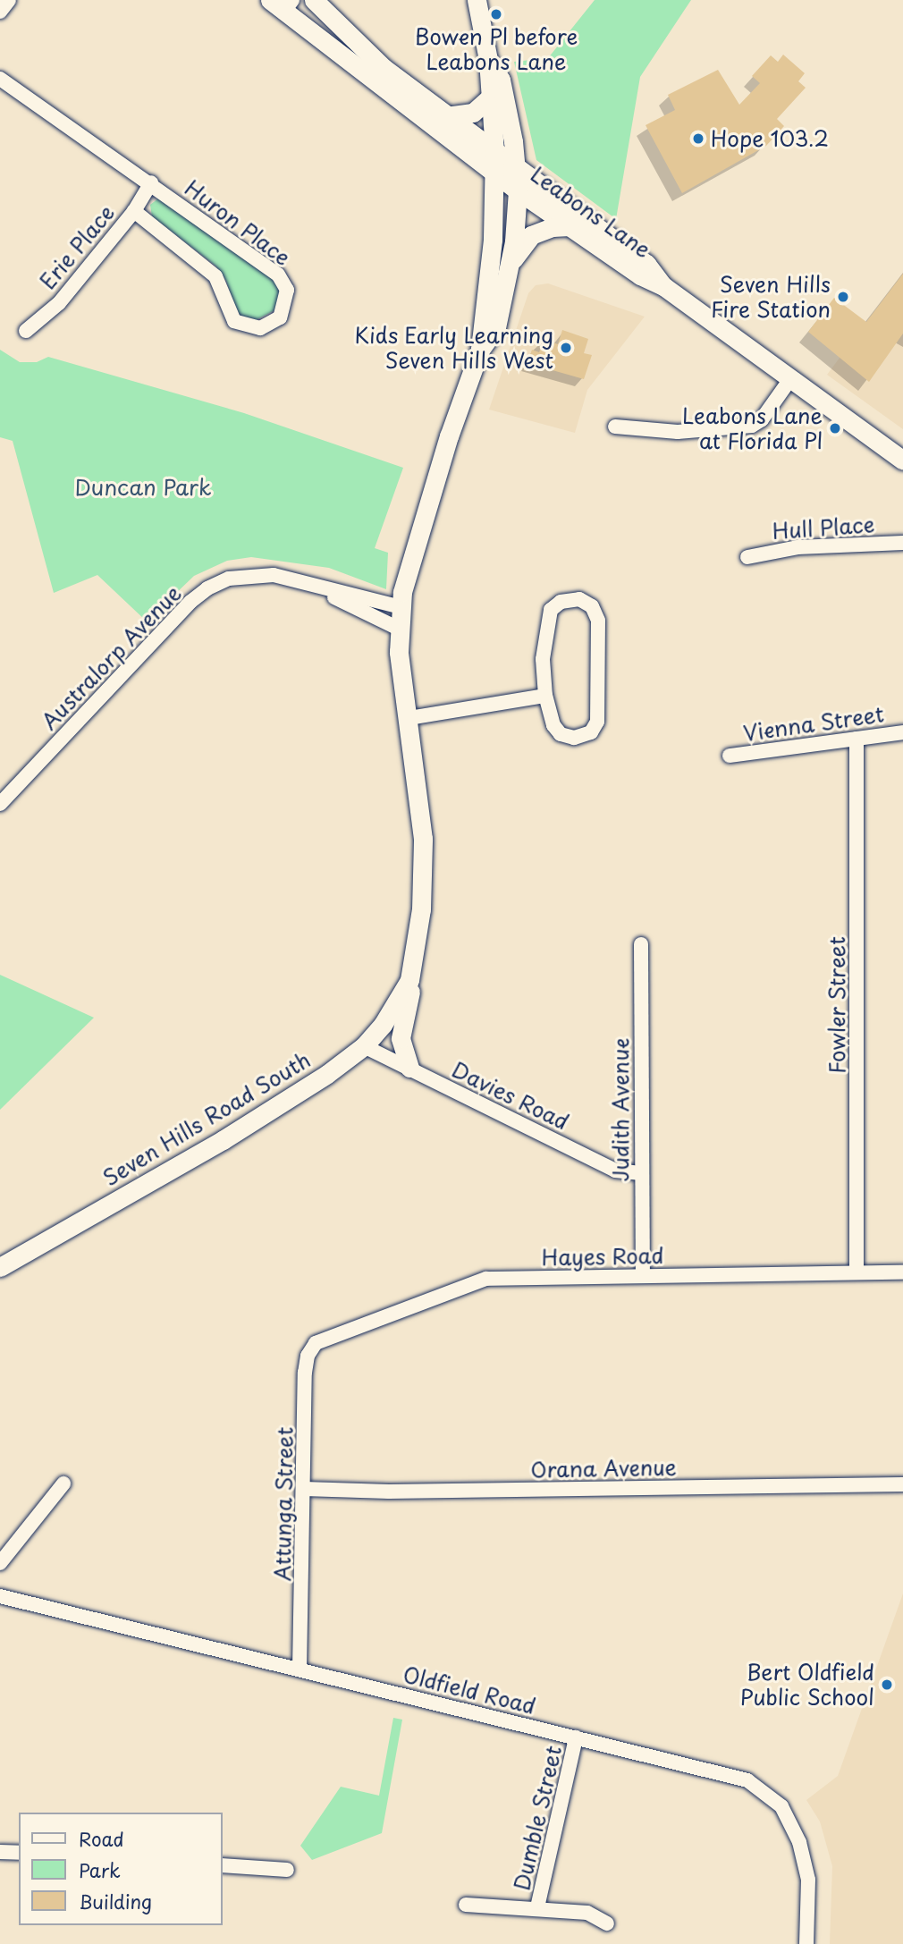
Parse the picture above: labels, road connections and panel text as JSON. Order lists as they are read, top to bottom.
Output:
{
  "streets": {
    "street": [
      "Leabons Lane",
      "Huron Place",
      "Erie Place",
      "Hull Place",
      "Australorp Avenue",
      "Vienna Street",
      "Fowler Street",
      "Davies Road",
      "Judith Avenue",
      "Seven Hills Road South",
      "Hayes Road",
      "Orana Avenue",
      "Attunga Street",
      "Oldfield Road",
      "Dumble Street"
    ]
  },
  "crossings": [
    ["Leabons Lane", "Seven Hills Road South"],
    ["Huron Place", "Erie Place"],
    ["Australorp Avenue", "Seven Hills Road South"],
    ["Vienna Street", "Fowler Street"],
    ["Fowler Street", "Hayes Road"],
    ["Davies Road", "Judith Avenue"],
    ["Davies Road", "Seven Hills Road South"],
    ["Judith Avenue", "Hayes Road"],
    ["Hayes Road", "Attunga Street"],
    ["Orana Avenue", "Attunga Street"],
    ["Attunga Street", "Oldfield Road"],
    ["Oldfield Road", "Dumble Street"]
  ],
  "parks": ["Duncan Park"],
  "places": [
    "Bowen Pl before Leabons Lane",
    "Hope 103.2",
    "Seven Hills Fire Station",
    "Kids Early Learning Seven Hills West",
    "Leabons Lane at Florida Pl",
    "Bert Oldfield Public School"
  ],
  "legend": ["Road", "Park", "Building"]
}
